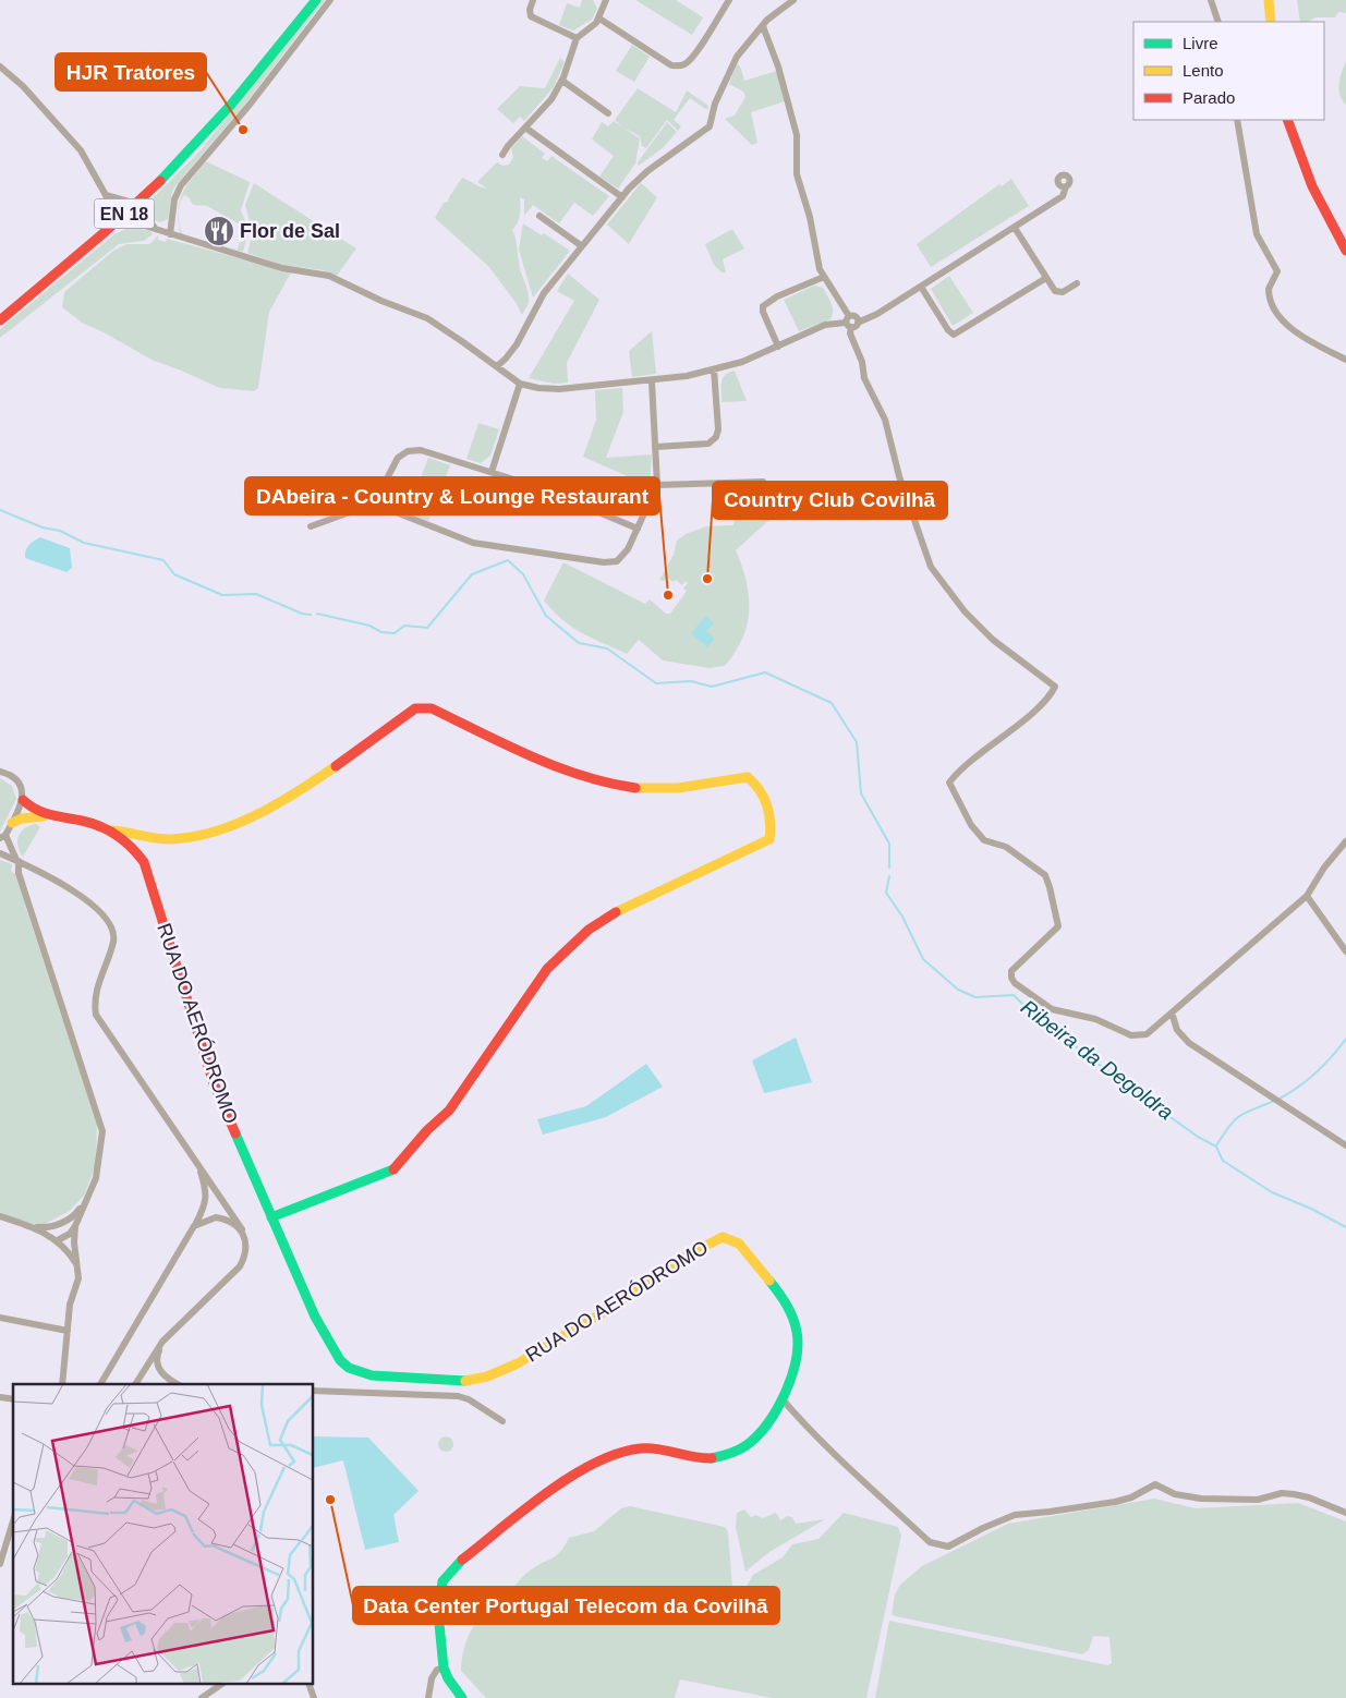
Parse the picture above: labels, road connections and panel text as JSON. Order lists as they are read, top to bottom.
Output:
{
  "streets": {
    "main road": ["EN 18", "RUA DO AERÓDROMO"]
  },
  "water": ["Ribeira da Degoldra"],
  "places": {
    "other": [
      "HJR Tratores",
      "Country Club Covilhã",
      "DAbeira - Country & Lounge Restaurant",
      "Data Center Portugal Telecom da Covilhã"
    ],
    "restaurant": ["Flor de Sal"]
  },
  "legend": ["Livre", "Lento", "Parado"]
}
